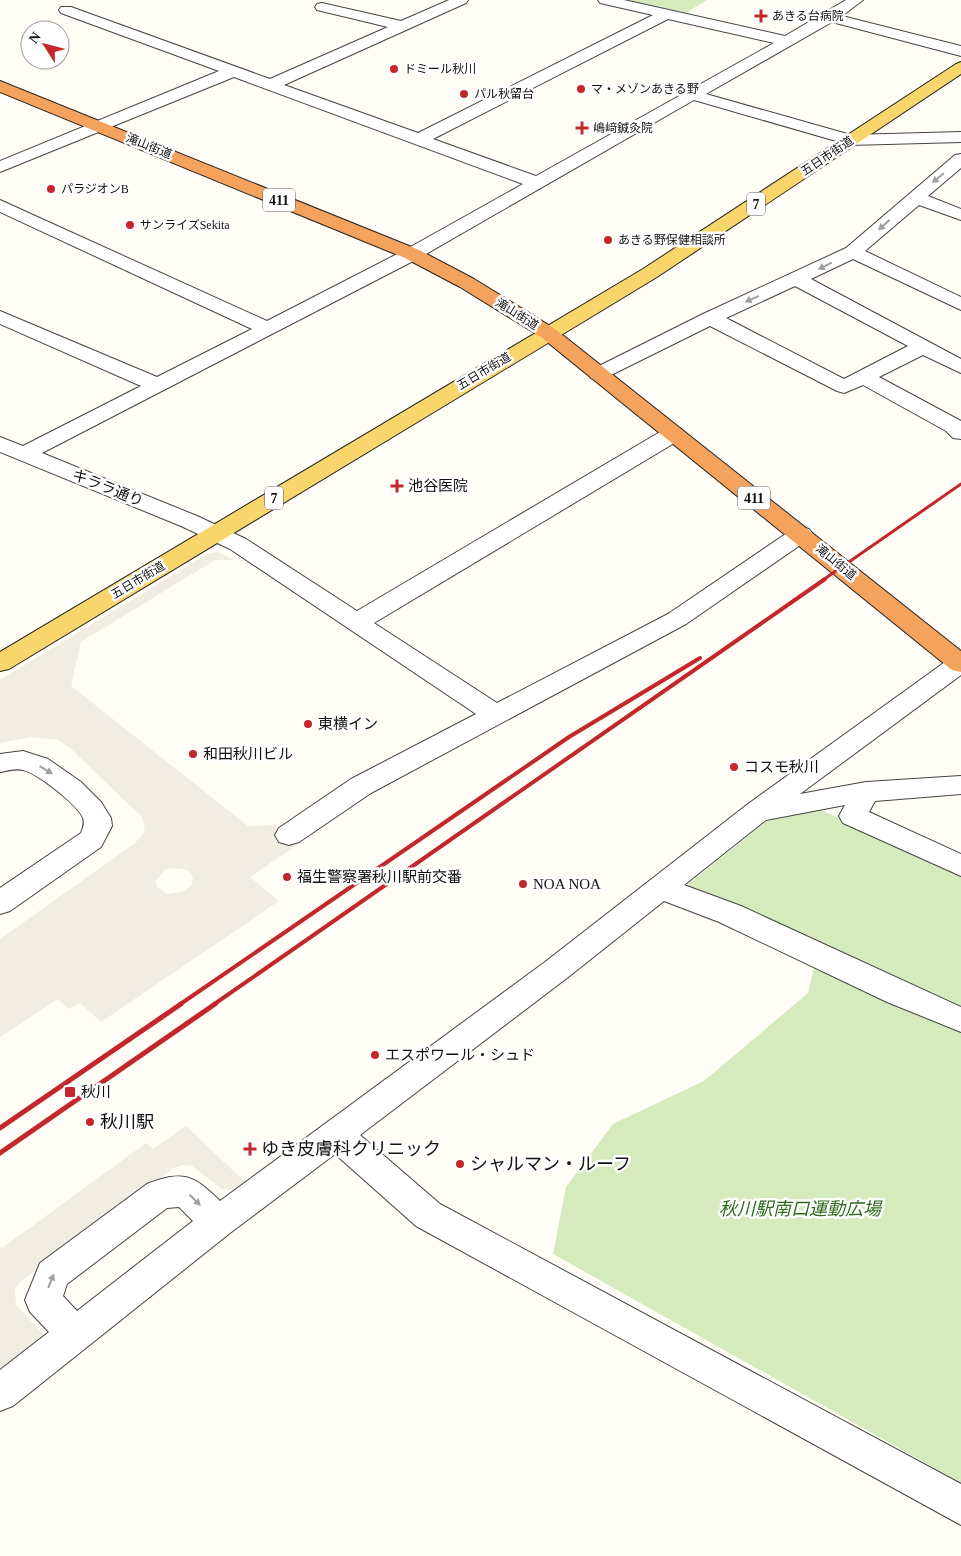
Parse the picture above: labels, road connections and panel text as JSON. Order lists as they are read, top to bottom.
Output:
{
  "streets": {
    "highway": ["滝山街道", "411"],
    "main road": ["五日市街道", "7"],
    "street": ["キララ通り"]
  },
  "crossings": [
    ["滝山街道", "五日市街道"],
    ["五日市街道", "キララ通り"]
  ],
  "parks": ["秋川駅南口運動広場"],
  "places": {
    "health": [
      "あきる台病院",
      "嶋﨑鍼灸院",
      "池谷医院",
      "ゆき皮膚科クリニック"
    ],
    "other": [
      "ドミール秋川",
      "マ・メゾンあきる野",
      "パル秋留台",
      "パラジオンB",
      "サンライズSekita",
      "あきる野保健相談所",
      "東横イン",
      "和田秋川ビル",
      "コスモ秋川",
      "福生警察署秋川駅前交番",
      "NOA NOA",
      "エスポワール・シュド",
      "秋川駅",
      "シャルマン・ルーフ"
    ],
    "transit": ["秋川"]
  },
  "north": "top left"
}
